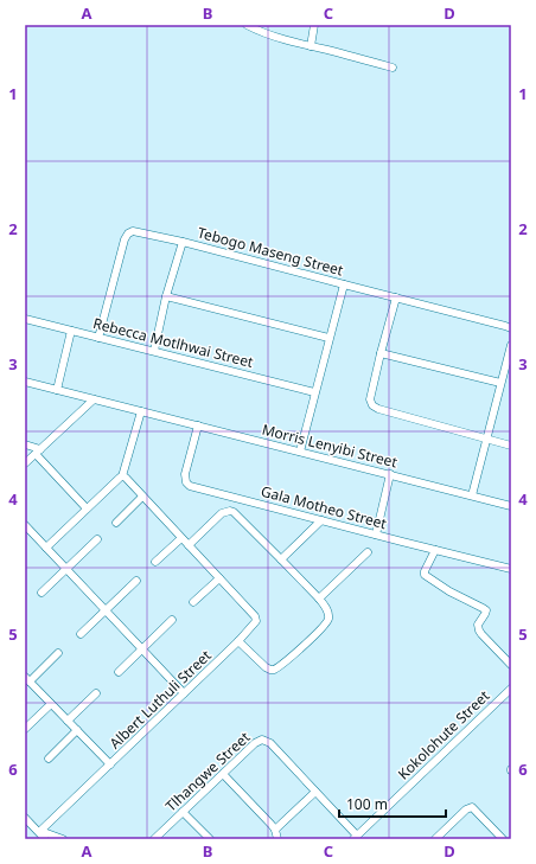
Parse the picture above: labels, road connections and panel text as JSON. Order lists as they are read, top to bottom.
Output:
{
  "streets": {
    "street": [
      "Tebogo Maseng Street",
      "Rebecca Motlhwai Street",
      "Morris Lenyibi Street",
      "Gala Motheo Street",
      "Albert Luthuli Street",
      "Kokolohute Street",
      "Tlhangwe Street"
    ]
  },
  "crossings": [
    ["Tebogo Maseng Street", "Rebecca Motlhwai Street"],
    ["Morris Lenyibi Street", "Gala Motheo Street"],
    ["Kokolohute Street", "Tlhangwe Street"]
  ],
  "scale_bar": "100 m",
  "grid": {
    "columns": [
      "A",
      "B",
      "C",
      "D"
    ],
    "rows": [
      "1",
      "2",
      "3",
      "4",
      "5",
      "6"
    ]
  }
}
